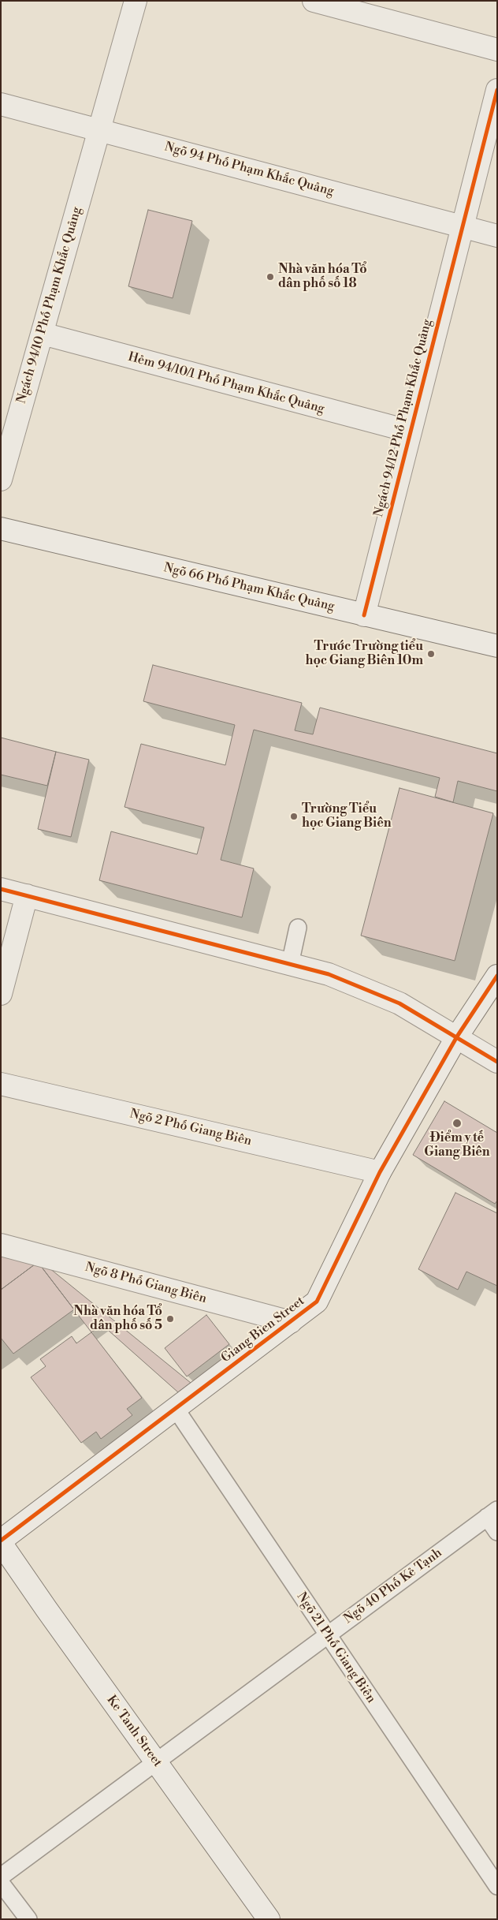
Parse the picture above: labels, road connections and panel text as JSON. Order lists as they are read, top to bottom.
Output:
{
  "streets": {
    "street": [
      "Ngõ 94 Phố Phạm Khắc Quảng",
      "Ngách 94/10 Phố Phạm Khắc Quảng",
      "Hẻm 94/10/1 Phố Phạm Khắc Quảng",
      "Ngách 94/12 Phố Phạm Khắc Quảng",
      "Ngõ 66 Phố Phạm Khắc Quảng",
      "Ngõ 2 Phố Giang Biên",
      "Ngõ 8 Phố Giang Biên",
      "Giang Bien Street",
      "Ke Tanh Street"
    ],
    "lane": ["Ngõ 40 Phố Kẻ Tạnh", "Ngõ 21 Phố Giang Biên"]
  },
  "crossings": [
    ["Ngõ 94 Phố Phạm Khắc Quảng", "Ngách 94/10 Phố Phạm Khắc Quảng"],
    ["Ngõ 94 Phố Phạm Khắc Quảng", "Ngách 94/12 Phố Phạm Khắc Quảng"],
    ["Ngách 94/10 Phố Phạm Khắc Quảng", "Hẻm 94/10/1 Phố Phạm Khắc Quảng"],
    ["Hẻm 94/10/1 Phố Phạm Khắc Quảng", "Ngách 94/12 Phố Phạm Khắc Quảng"],
    ["Ngách 94/12 Phố Phạm Khắc Quảng", "Ngõ 66 Phố Phạm Khắc Quảng"],
    ["Ngõ 2 Phố Giang Biên", "Giang Bien Street"],
    ["Ngõ 8 Phố Giang Biên", "Giang Bien Street"],
    ["Giang Bien Street", "Ngõ 21 Phố Giang Biên"],
    ["Giang Bien Street", "Ke Tanh Street"],
    ["Ngõ 40 Phố Kẻ Tạnh", "Ngõ 21 Phố Giang Biên"],
    ["Ngõ 40 Phố Kẻ Tạnh", "Ke Tanh Street"]
  ],
  "places": [
    "Nhà văn hóa Tổ dân phố số 18",
    "Trước Trường tiểu học Giang Biên 10m",
    "Trường Tiểu học Giang Biên",
    "Điểm y tế Giang Biên",
    "Nhà văn hóa Tổ dân phố số 5"
  ]
}
